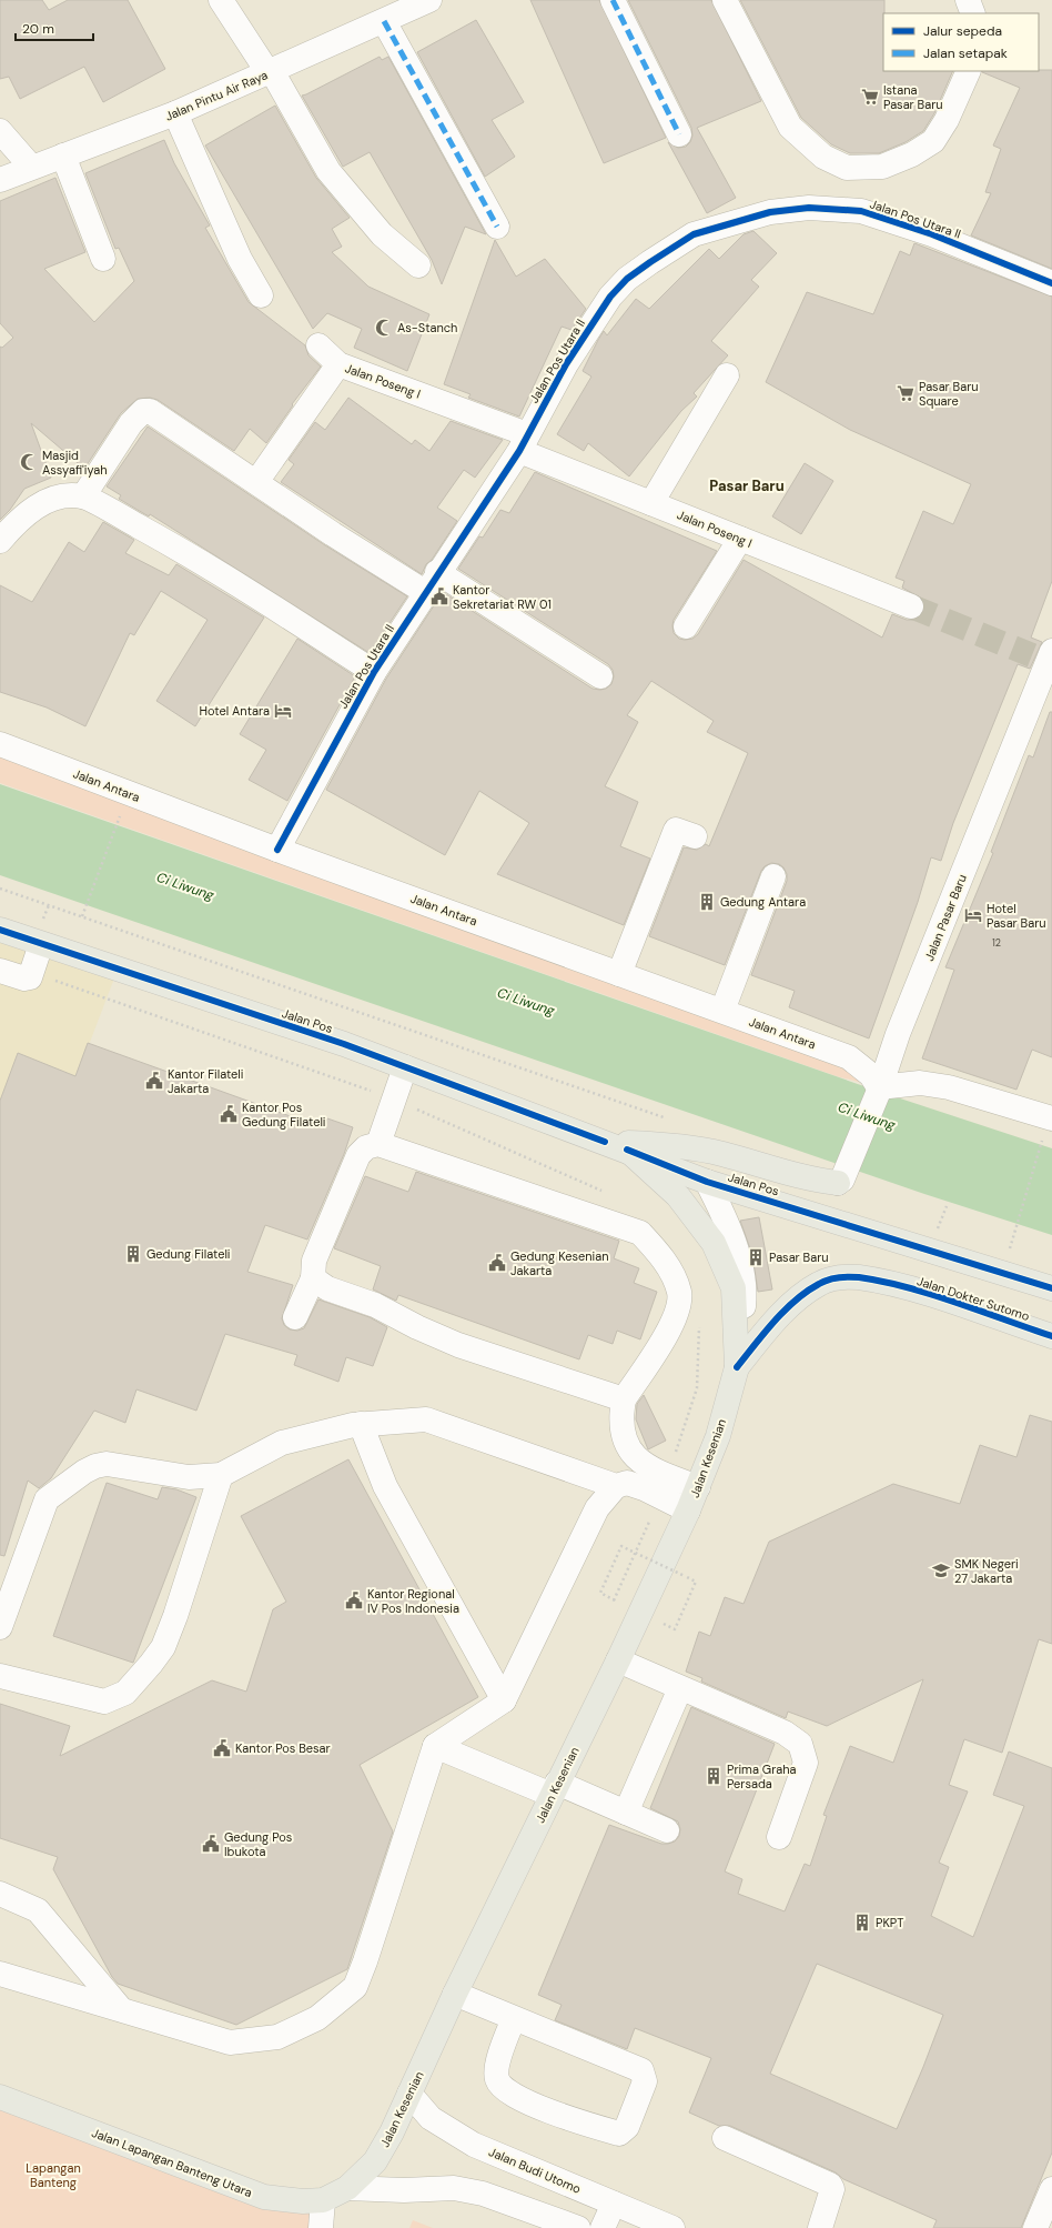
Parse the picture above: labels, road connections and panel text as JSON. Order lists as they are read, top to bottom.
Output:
{
  "streets": {
    "main road": [
      "Jalan Pos",
      "Jalan Dokter Sutomo",
      "Jalan Kesenian",
      "Jalan Lapangan Banteng Utara"
    ],
    "street": [
      "Jalan Pintu Air Raya",
      "Jalan Pos Utara II",
      "Jalan Poseng I",
      "Jalan Antara",
      "Jalan Pasar Baru",
      "Jalan Budi Utomo"
    ]
  },
  "crossings": [
    ["Jalan Pos Utara II", "Jalan Poseng I"],
    ["Jalan Pos Utara II", "Jalan Antara"],
    ["Jalan Antara", "Jalan Pasar Baru"],
    ["Jalan Dokter Sutomo", "Jalan Kesenian"],
    ["Jalan Kesenian", "Jalan Lapangan Banteng Utara"],
    ["Jalan Kesenian", "Jalan Budi Utomo"]
  ],
  "districts": ["Pasar Baru"],
  "water": ["Ci Liwung"],
  "parks": ["Lapangan Banteng"],
  "places": {
    "supermarket": ["Istana Pasar Baru", "Pasar Baru Square"],
    "mosque": ["As-Stanch", "Masjid Assyafi'iyah"],
    "public building": [
      "Kantor Sekretariat RW 01",
      "Kantor Filateli Jakarta",
      "Kantor Pos Gedung Filateli",
      "Gedung Kesenian Jakarta",
      "Kantor Regional IV Pos Indonesia",
      "Kantor Pos Besar",
      "Gedung Pos Ibukota"
    ],
    "hotel": ["Hotel Antara", "Hotel Pasar Baru"],
    "building": [
      "Gedung Antara",
      "Gedung Filateli",
      "Pasar Baru",
      "Prima Graha Persada",
      "PKPT"
    ],
    "school or university": ["SMK Negeri 27 Jakarta"]
  },
  "house_numbers": ["12"],
  "legend": ["Jalur sepeda", "Jalan setapak"],
  "scale_bar": "20 m"
}
